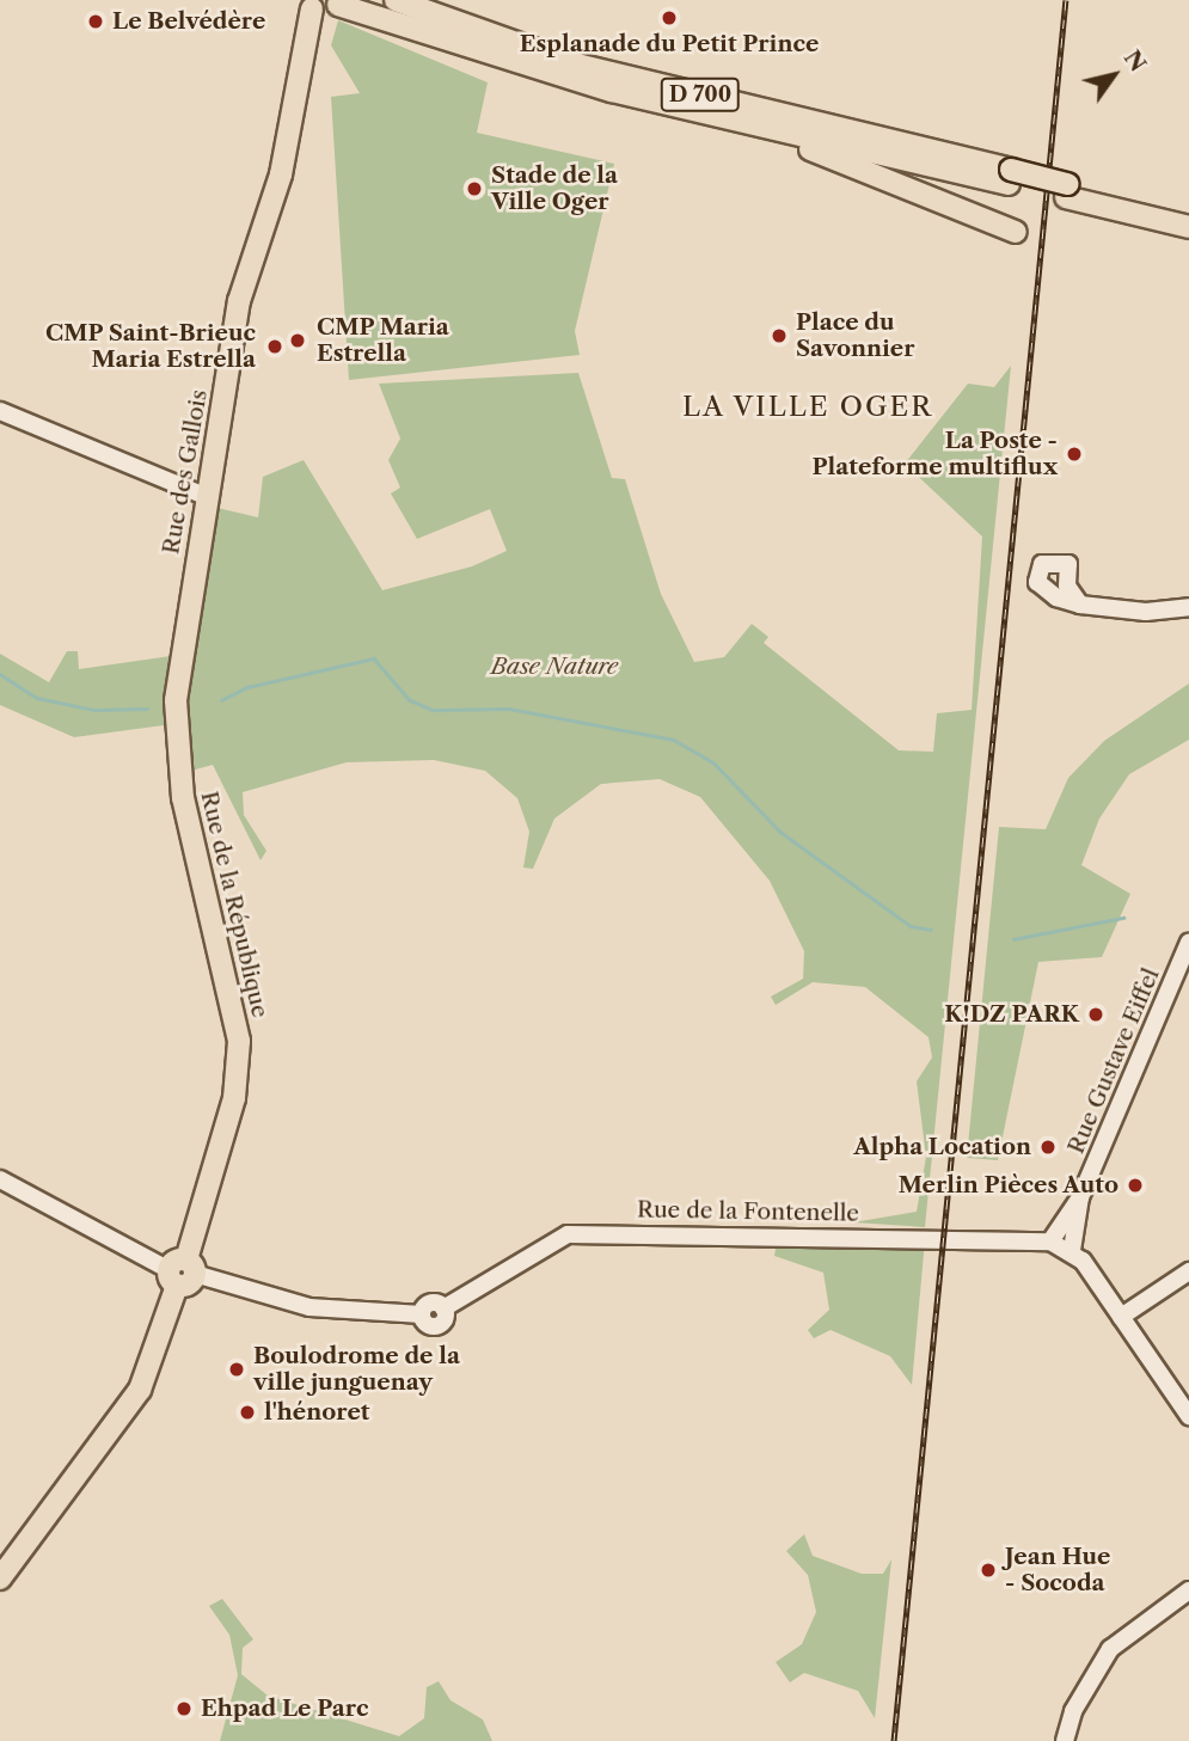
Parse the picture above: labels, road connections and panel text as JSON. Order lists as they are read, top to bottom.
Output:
{
  "streets": {
    "main road": ["D 700", "Rue des Gallois", "Rue de la République"],
    "street": ["Rue Gustave Eiffel", "Rue de la Fontenelle"]
  },
  "crossings": [
    ["Rue des Gallois", "Rue de la République"],
    ["Rue de la République", "Rue de la Fontenelle"],
    ["Rue Gustave Eiffel", "Rue de la Fontenelle"]
  ],
  "districts": ["LA VILLE OGER"],
  "parks": ["Base Nature"],
  "places": [
    "Esplanade du Petit Prince",
    "Le Belvédère",
    "Stade de la Ville Oger",
    "Place du Savonnier",
    "CMP Maria Estrella",
    "CMP Saint-Brieuc Maria Estrella",
    "La Poste - Plateforme multiflux",
    "K!DZ PARK",
    "Alpha Location",
    "Merlin Pièces Auto",
    "Boulodrome de la ville junguenay",
    "l'hénoret",
    "Jean Hue - Socoda",
    "Ehpad Le Parc"
  ],
  "north": "top right"
}
